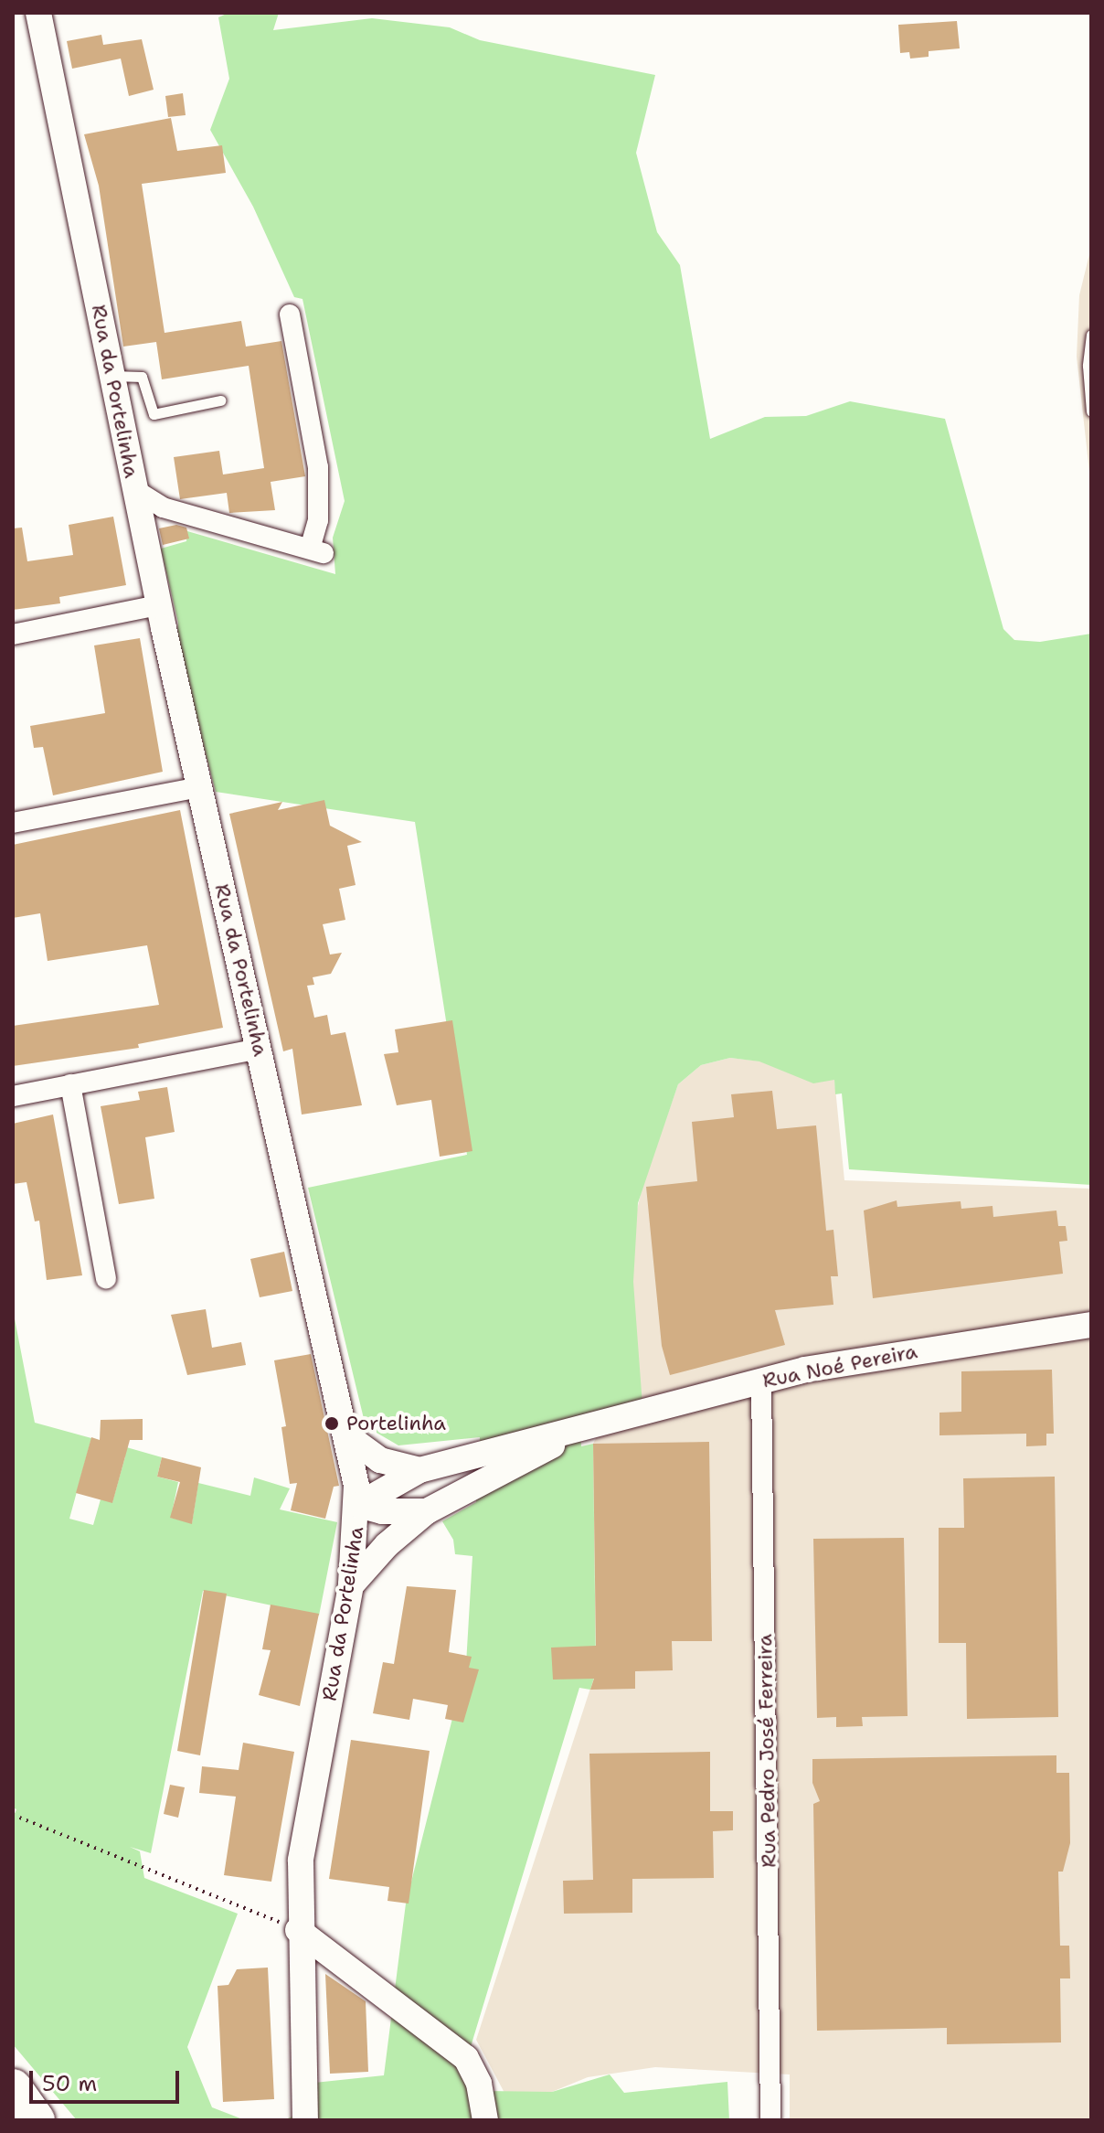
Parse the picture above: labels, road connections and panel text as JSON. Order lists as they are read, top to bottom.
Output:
{
  "streets": {
    "street": ["Rua da Portelinha", "Rua Noé Pereira", "Rua Pedro José Ferreira"]
  },
  "crossings": [
    ["Rua da Portelinha", "Rua Noé Pereira"],
    ["Rua Noé Pereira", "Rua Pedro José Ferreira"]
  ],
  "places": ["Portelinha"],
  "scale_bar": "50 m"
}
